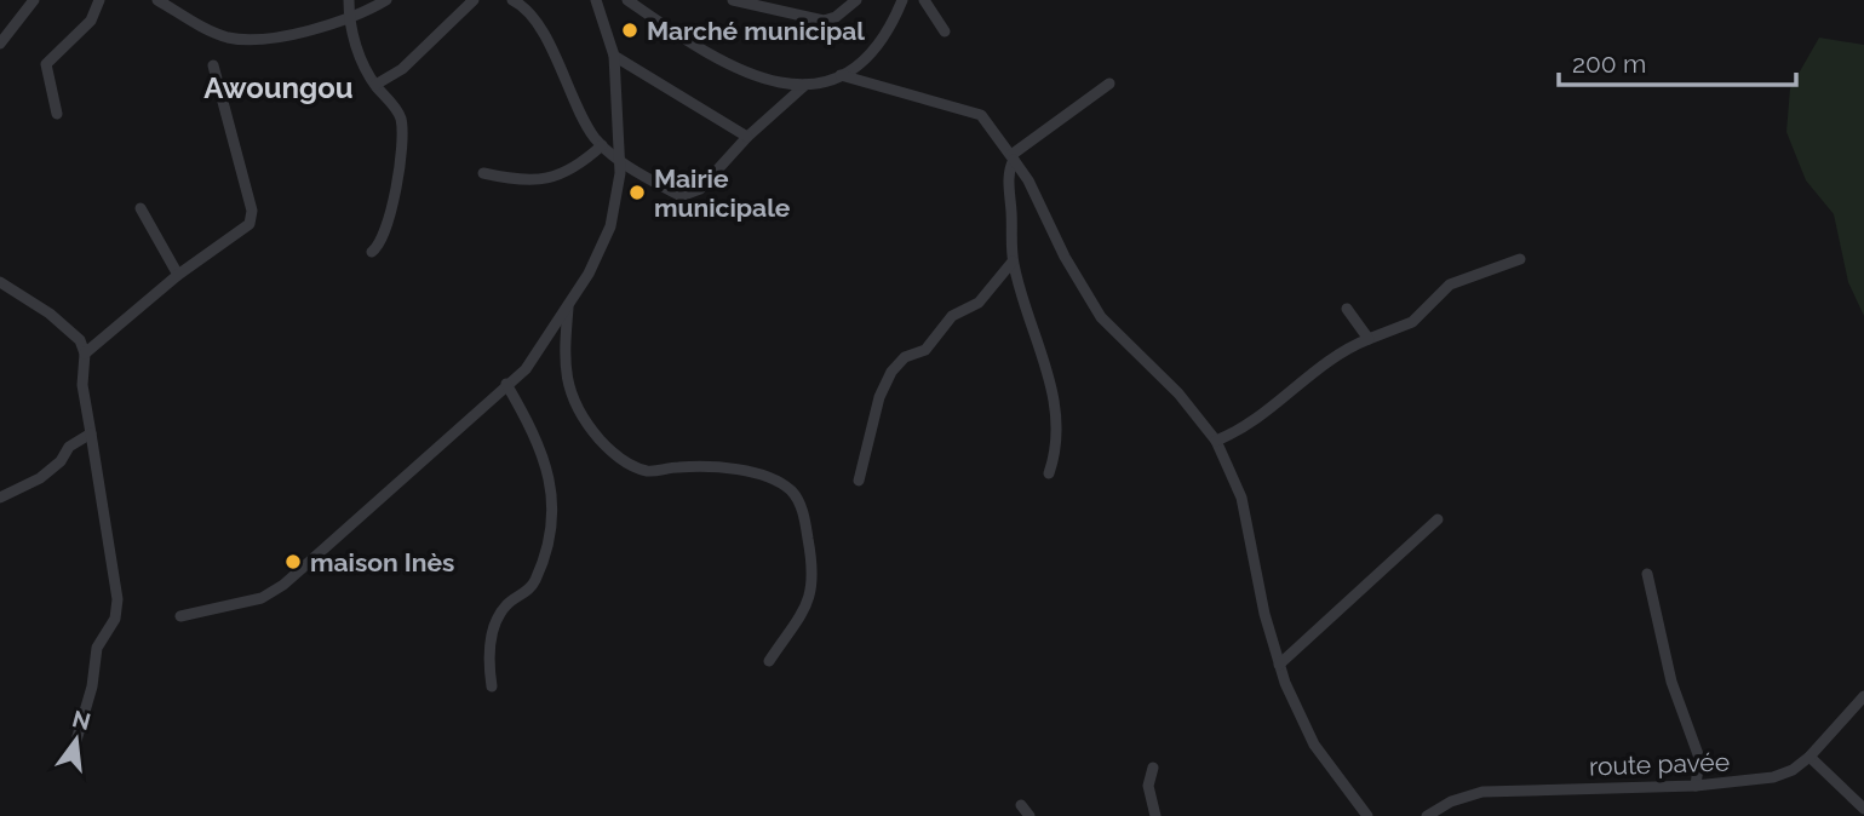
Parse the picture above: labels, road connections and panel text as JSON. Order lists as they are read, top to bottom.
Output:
{
  "streets": {
    "street": ["route pavée"]
  },
  "districts": ["Awoungou"],
  "places": ["Marché municipal", "Mairie municipale", "maison Inès"],
  "scale_bar": "200 m",
  "north": "top"
}
